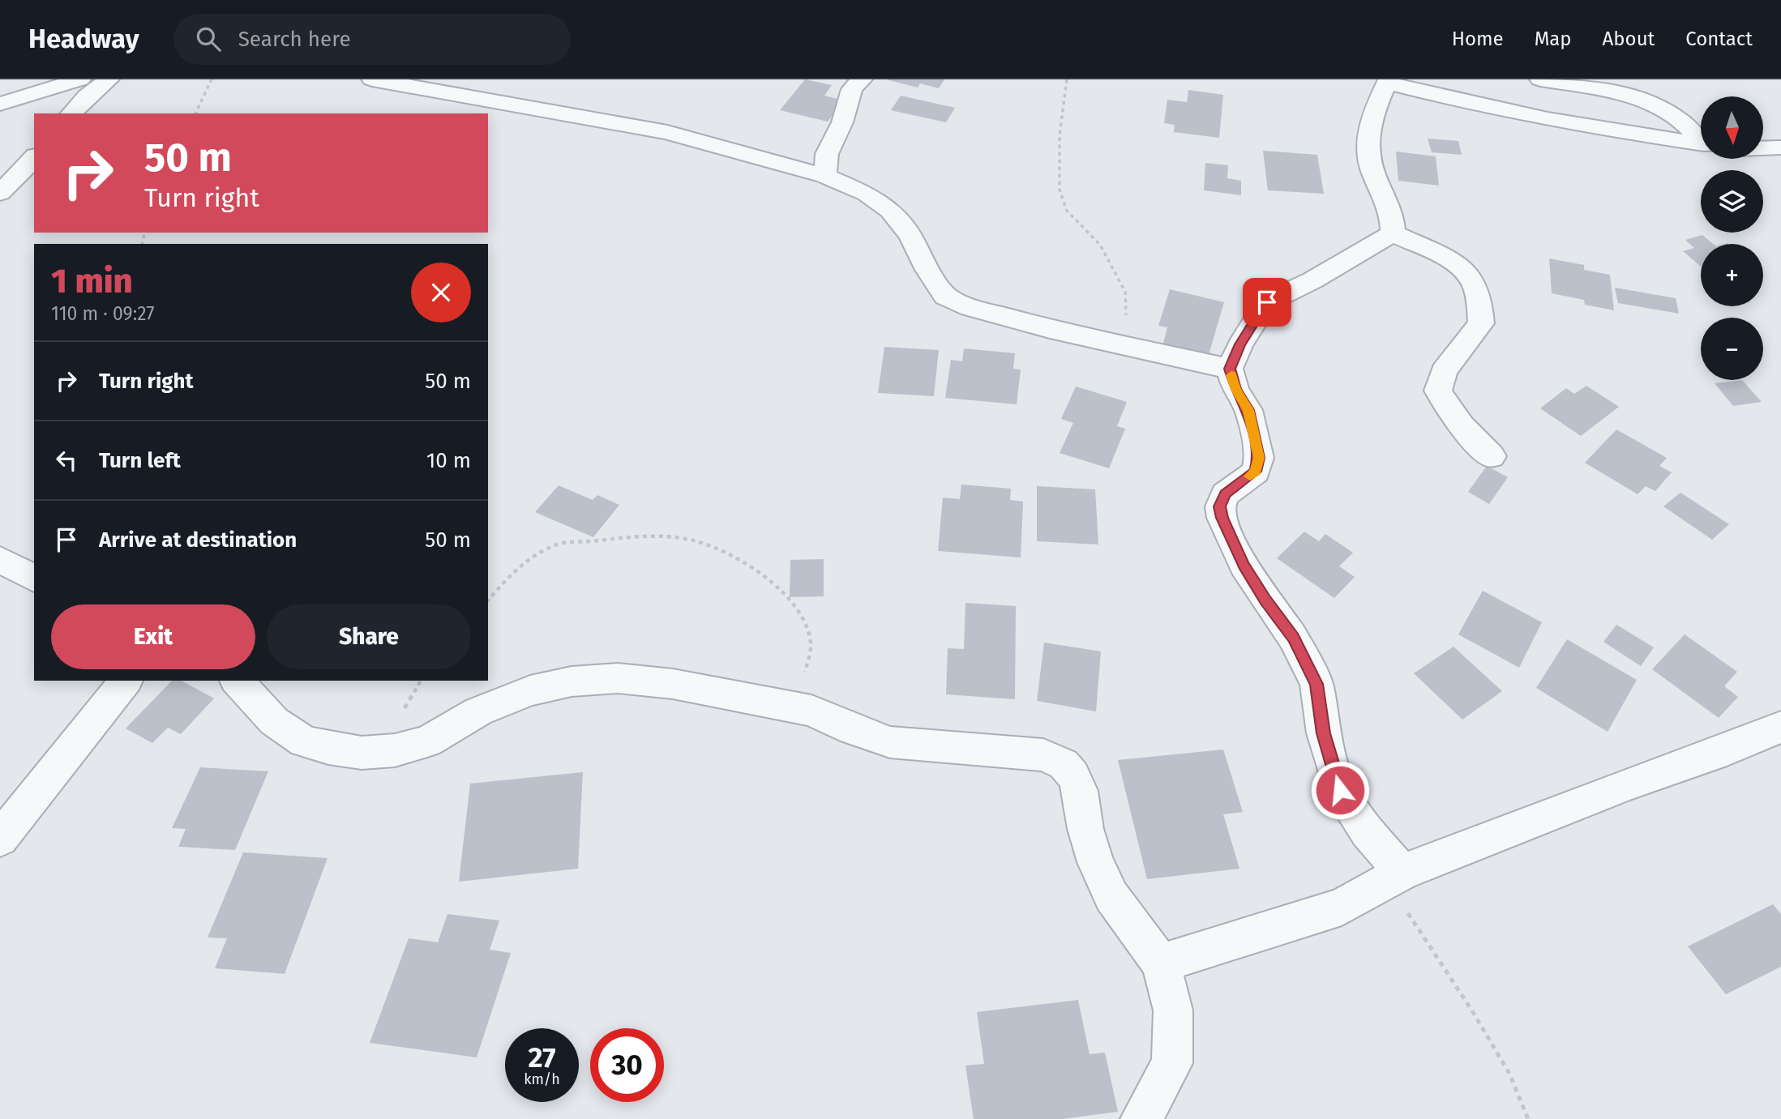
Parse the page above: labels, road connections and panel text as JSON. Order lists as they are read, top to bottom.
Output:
{
  "north": "bottom",
  "page": {
    "header": "Headway",
    "search": "Search here",
    "nav": [
      "Home",
      "Map",
      "About",
      "Contact"
    ],
    "map_buttons": ["+", "−"],
    "turn": ["50 m", "Turn right"],
    "heading": ["1 min", "110 m · 09:27"],
    "list": [
      {
        "name": "Turn right",
        "value": "50 m"
      },
      {
        "name": "Turn left",
        "value": "10 m"
      },
      {
        "name": "Arrive at destination",
        "value": "50 m"
      }
    ],
    "buttons": ["Exit", "Share"],
    "speed": "27 km/h",
    "limit": "30"
  }
}
